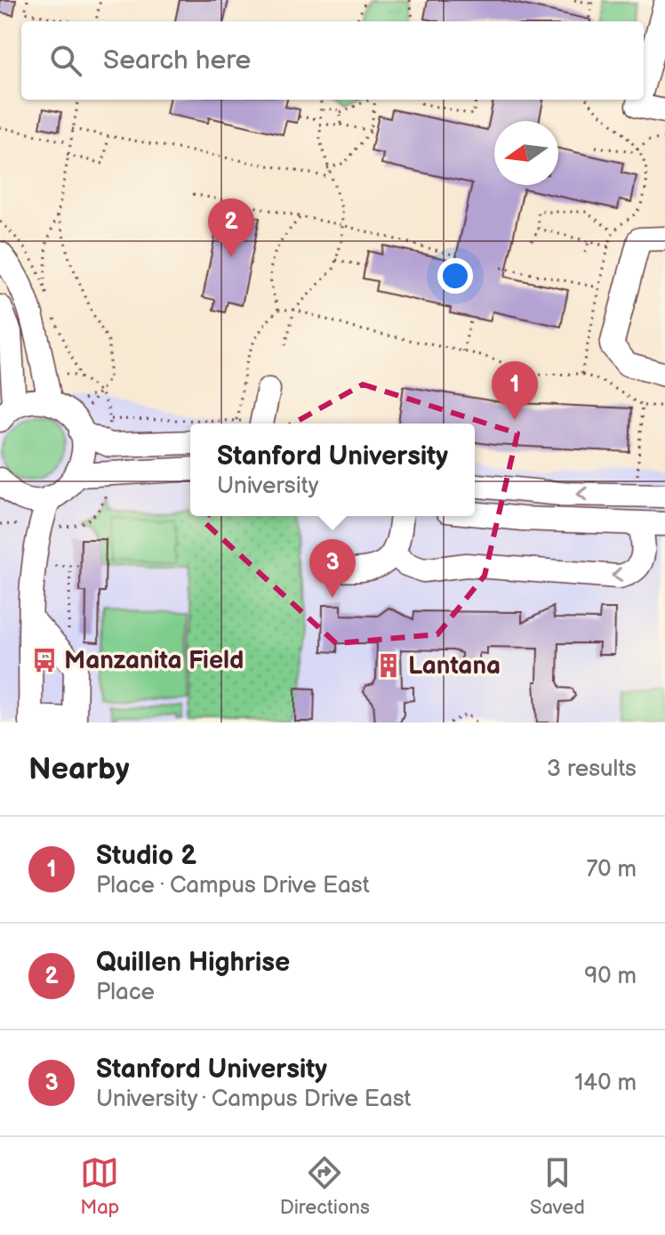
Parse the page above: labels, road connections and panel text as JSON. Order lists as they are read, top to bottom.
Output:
{
  "places": {
    "bus stop": ["Manzanita Field"],
    "building": ["Lantana"]
  },
  "north": "left",
  "page": {
    "search": "Search here",
    "pins": ["2", "1", "3"],
    "popup": ["Stanford University", "University"],
    "heading": ["Nearby", "3 results"],
    "list": [
      {
        "mark": "1",
        "name": "Studio 2",
        "note": "Place · Campus Drive East",
        "value": "70 m"
      },
      {
        "mark": "2",
        "name": "Quillen Highrise",
        "note": "Place",
        "value": "90 m"
      },
      {
        "mark": "3",
        "name": "Stanford University",
        "note": "University · Campus Drive East",
        "value": "140 m"
      }
    ],
    "nav": ["Map", "Directions", "Saved"]
  }
}
